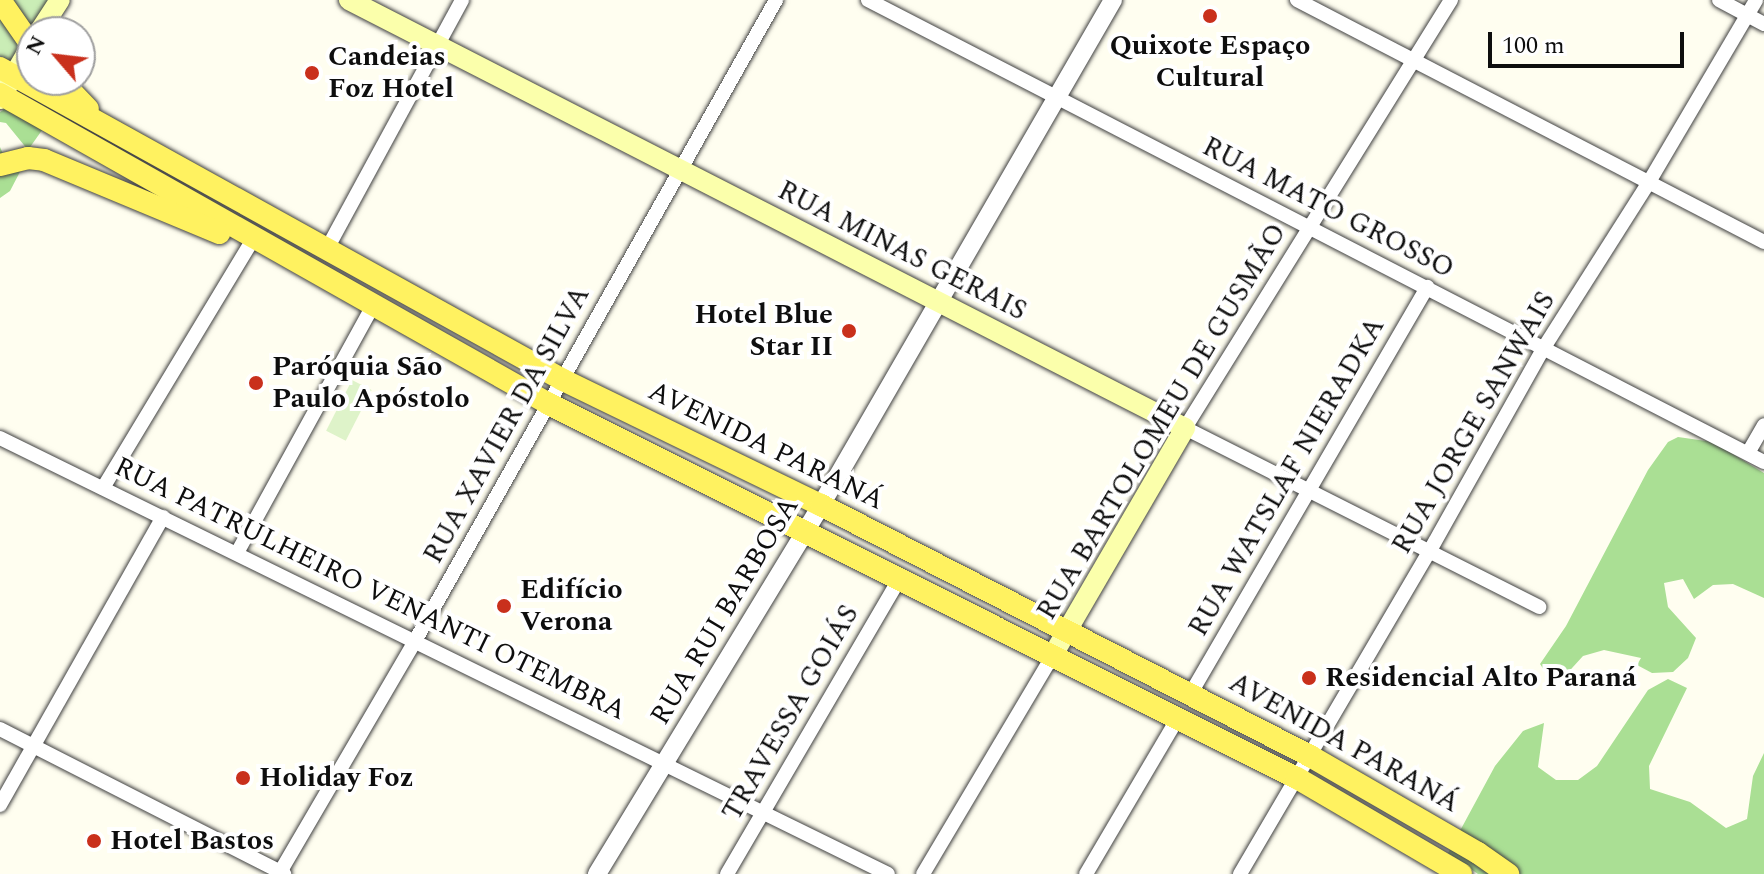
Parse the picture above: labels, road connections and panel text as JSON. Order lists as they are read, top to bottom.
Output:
{
  "streets": {
    "main road": ["RUA MINAS GERAIS", "RUA BARTOLOMEU DE GUSMÃO", "AVENIDA PARANÁ"],
    "street": [
      "RUA MATO GROSSO",
      "RUA JORGE SANWAIS",
      "RUA XAVIER DA SILVA",
      "RUA WATSLAF NIERADKA",
      "RUA PATRULHEIRO VENANTI OTEMBRA",
      "RUA RUI BARBOSA",
      "TRAVESSA GOIÁS"
    ]
  },
  "crossings": [
    ["RUA MATO GROSSO", "RUA BARTOLOMEU DE GUSMÃO"],
    ["RUA MATO GROSSO", "RUA JORGE SANWAIS"],
    ["RUA MATO GROSSO", "RUA WATSLAF NIERADKA"],
    ["RUA MATO GROSSO", "RUA RUI BARBOSA"],
    ["RUA MINAS GERAIS", "RUA BARTOLOMEU DE GUSMÃO"],
    ["RUA MINAS GERAIS", "RUA JORGE SANWAIS"],
    ["RUA MINAS GERAIS", "RUA XAVIER DA SILVA"],
    ["RUA MINAS GERAIS", "RUA WATSLAF NIERADKA"],
    ["RUA MINAS GERAIS", "RUA RUI BARBOSA"],
    ["RUA BARTOLOMEU DE GUSMÃO", "AVENIDA PARANÁ"],
    ["RUA JORGE SANWAIS", "AVENIDA PARANÁ"],
    ["RUA XAVIER DA SILVA", "AVENIDA PARANÁ"],
    ["RUA XAVIER DA SILVA", "RUA PATRULHEIRO VENANTI OTEMBRA"],
    ["AVENIDA PARANÁ", "RUA WATSLAF NIERADKA"],
    ["AVENIDA PARANÁ", "RUA RUI BARBOSA"],
    ["AVENIDA PARANÁ", "TRAVESSA GOIÁS"],
    ["RUA PATRULHEIRO VENANTI OTEMBRA", "RUA RUI BARBOSA"],
    ["RUA PATRULHEIRO VENANTI OTEMBRA", "TRAVESSA GOIÁS"]
  ],
  "places": [
    "Quixote Espaço Cultural",
    "Candeias Foz Hotel",
    "Hotel Blue Star II",
    "Paróquia São Paulo Apóstolo",
    "Edifício Verona",
    "Residencial Alto Paraná",
    "Holiday Foz",
    "Hotel Bastos"
  ],
  "scale_bar": "100 m",
  "north": "top left"
}
